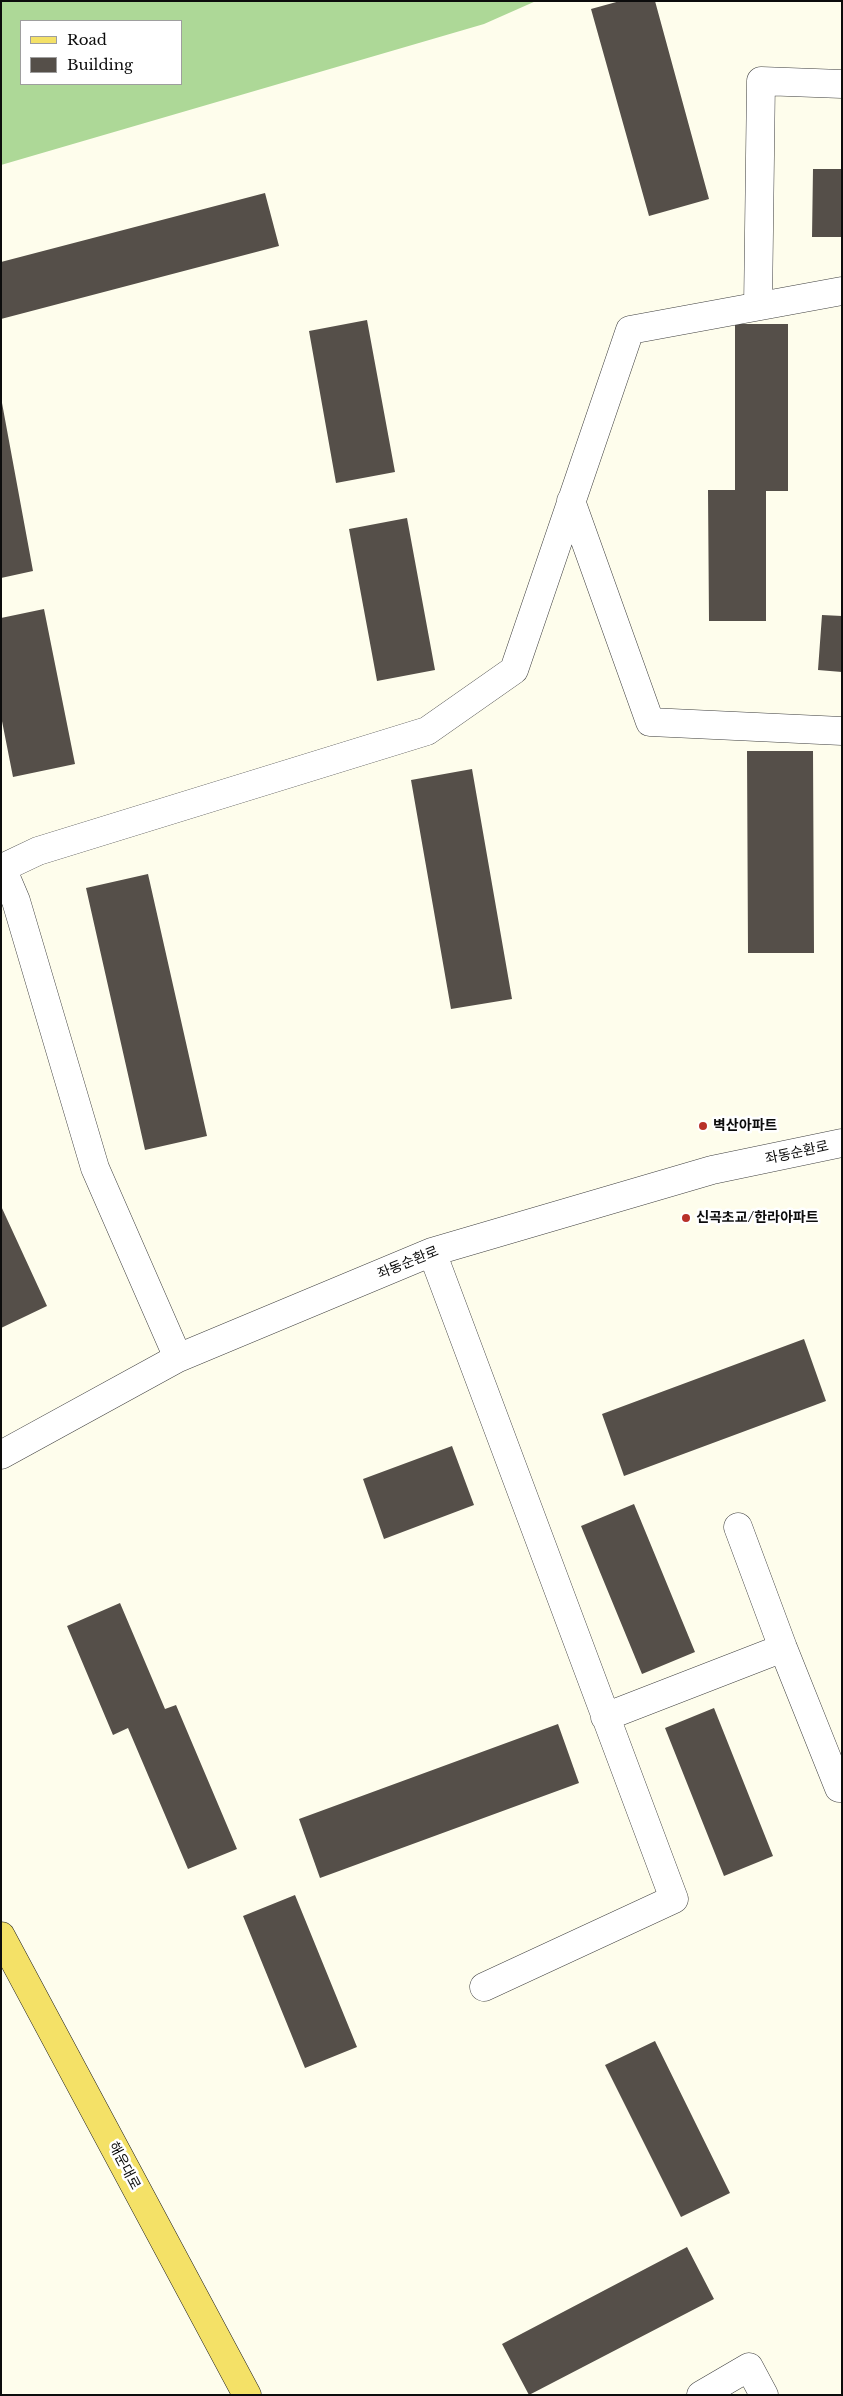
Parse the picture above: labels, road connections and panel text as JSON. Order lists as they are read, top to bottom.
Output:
{
  "streets": {
    "main road": ["해운대로"],
    "street": ["좌동순환로"]
  },
  "places": ["벽산아파트", "신곡초교/한라아파트"],
  "legend": ["Road", "Building"]
}
